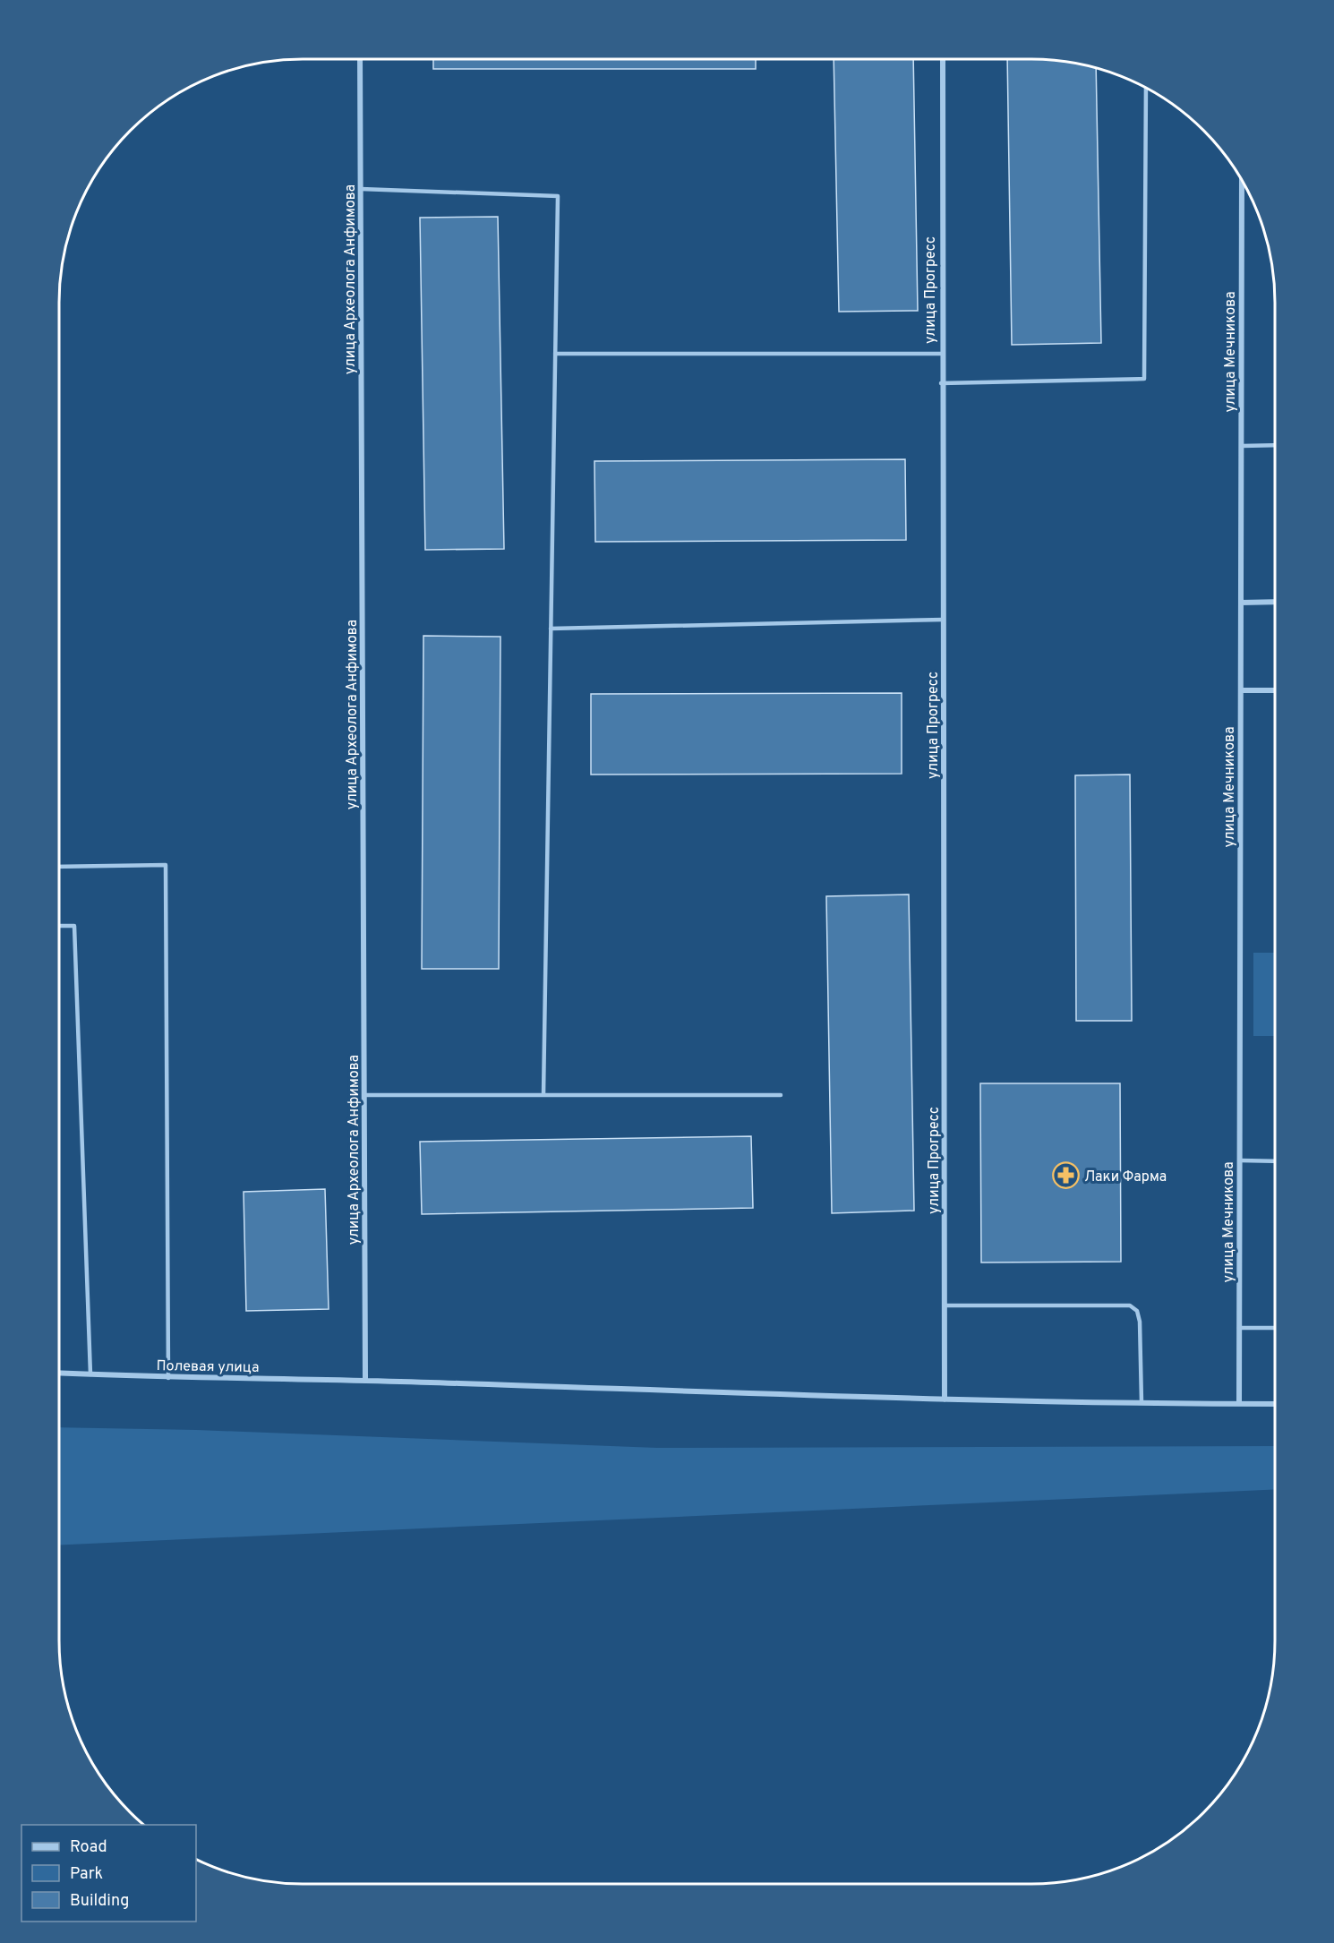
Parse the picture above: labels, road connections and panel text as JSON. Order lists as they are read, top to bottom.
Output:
{
  "streets": {
    "street": [
      "улица Археолога Анфимова",
      "улица Прогресс",
      "улица Мечникова",
      "Полевая улица"
    ]
  },
  "crossings": [
    ["улица Археолога Анфимова", "Полевая улица"],
    ["улица Прогресс", "Полевая улица"],
    ["улица Мечникова", "Полевая улица"]
  ],
  "places": {
    "pharmacy": ["Лаки Фарма"]
  },
  "legend": ["Road", "Park", "Building"]
}
